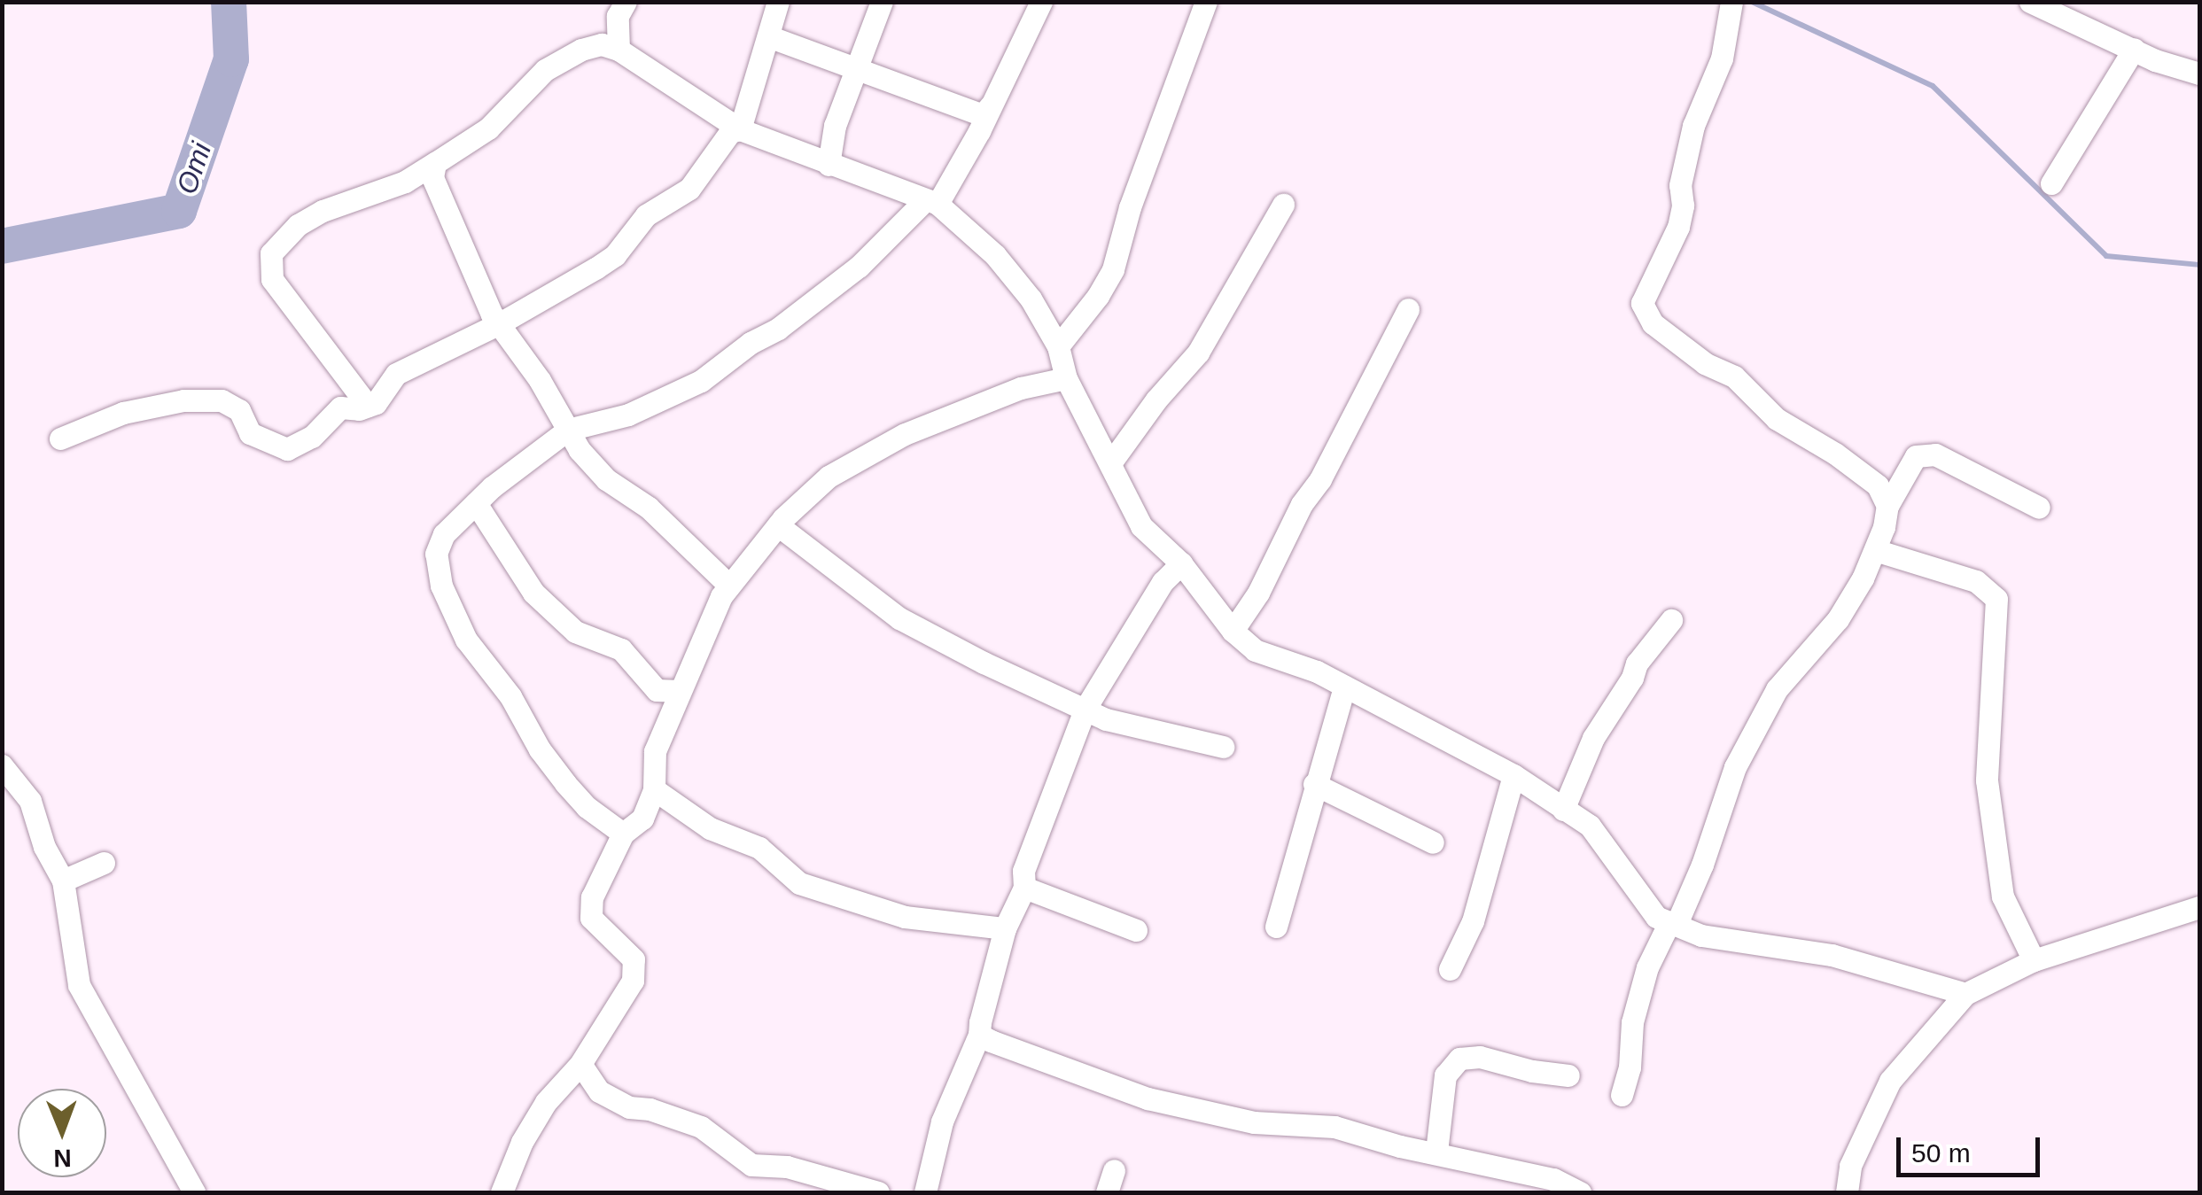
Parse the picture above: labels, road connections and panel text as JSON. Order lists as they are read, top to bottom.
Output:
{
  "water": ["Omi"],
  "scale_bar": "50 m",
  "north": "bottom"
}
